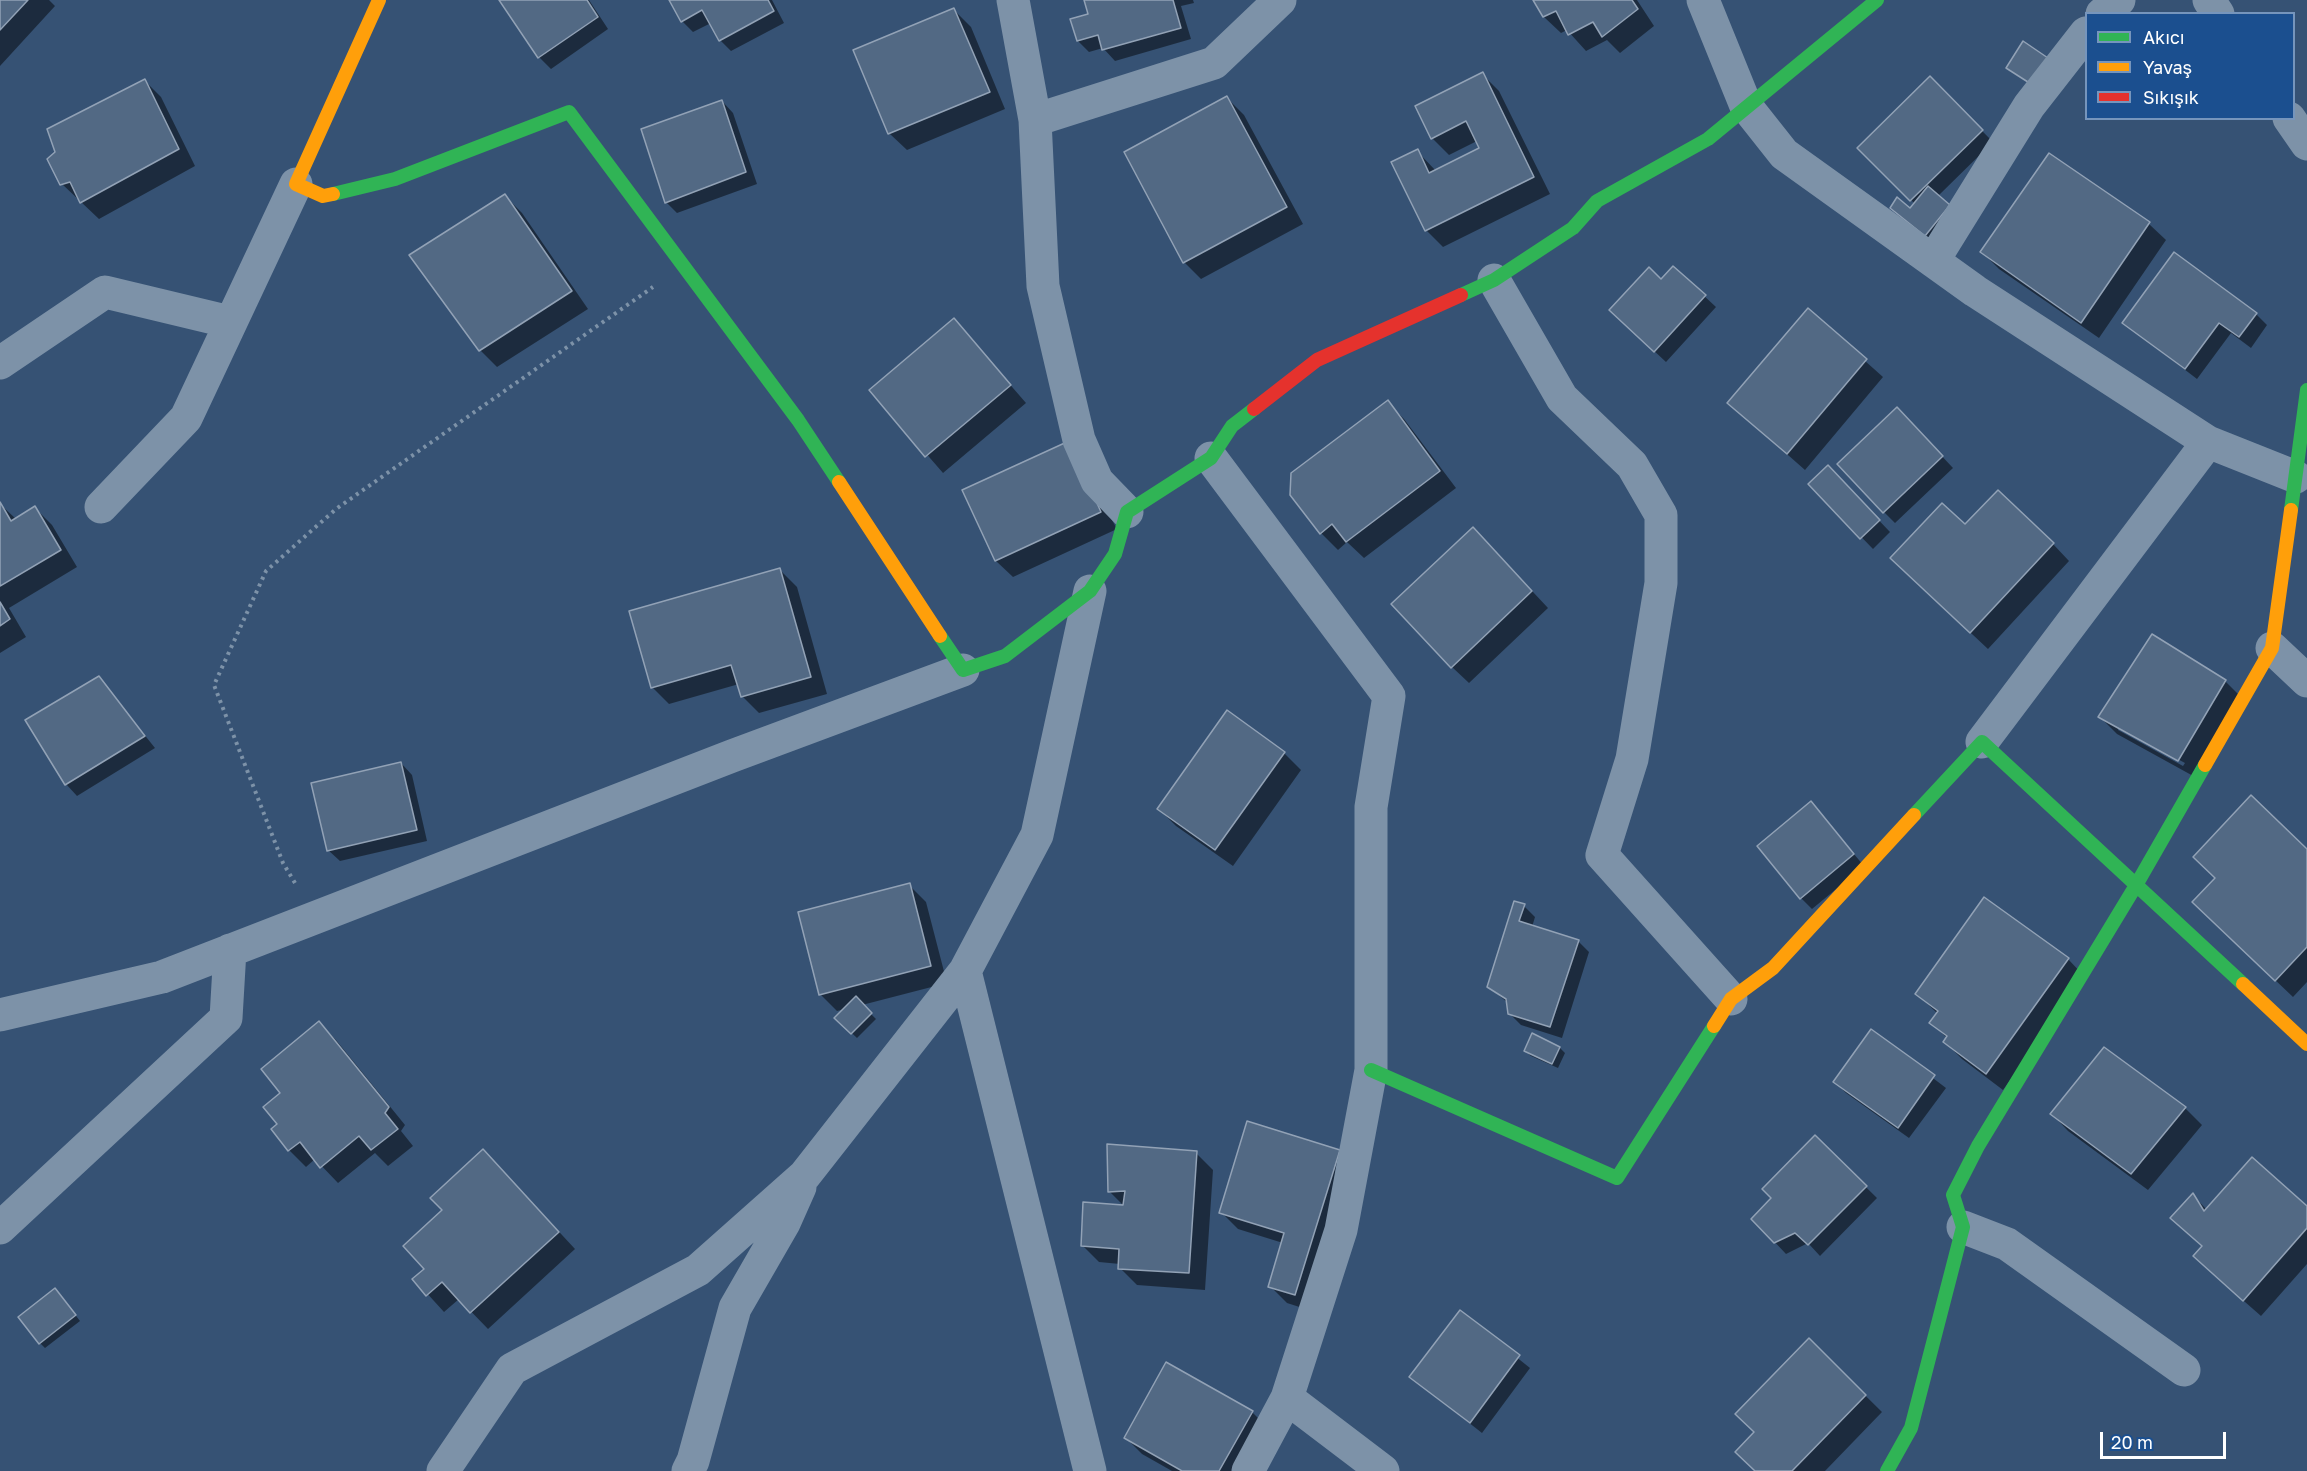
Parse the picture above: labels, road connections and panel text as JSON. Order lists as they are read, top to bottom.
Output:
{
  "legend": ["Akıcı", "Yavaş", "Sıkışık"],
  "scale_bar": "20 m"
}
